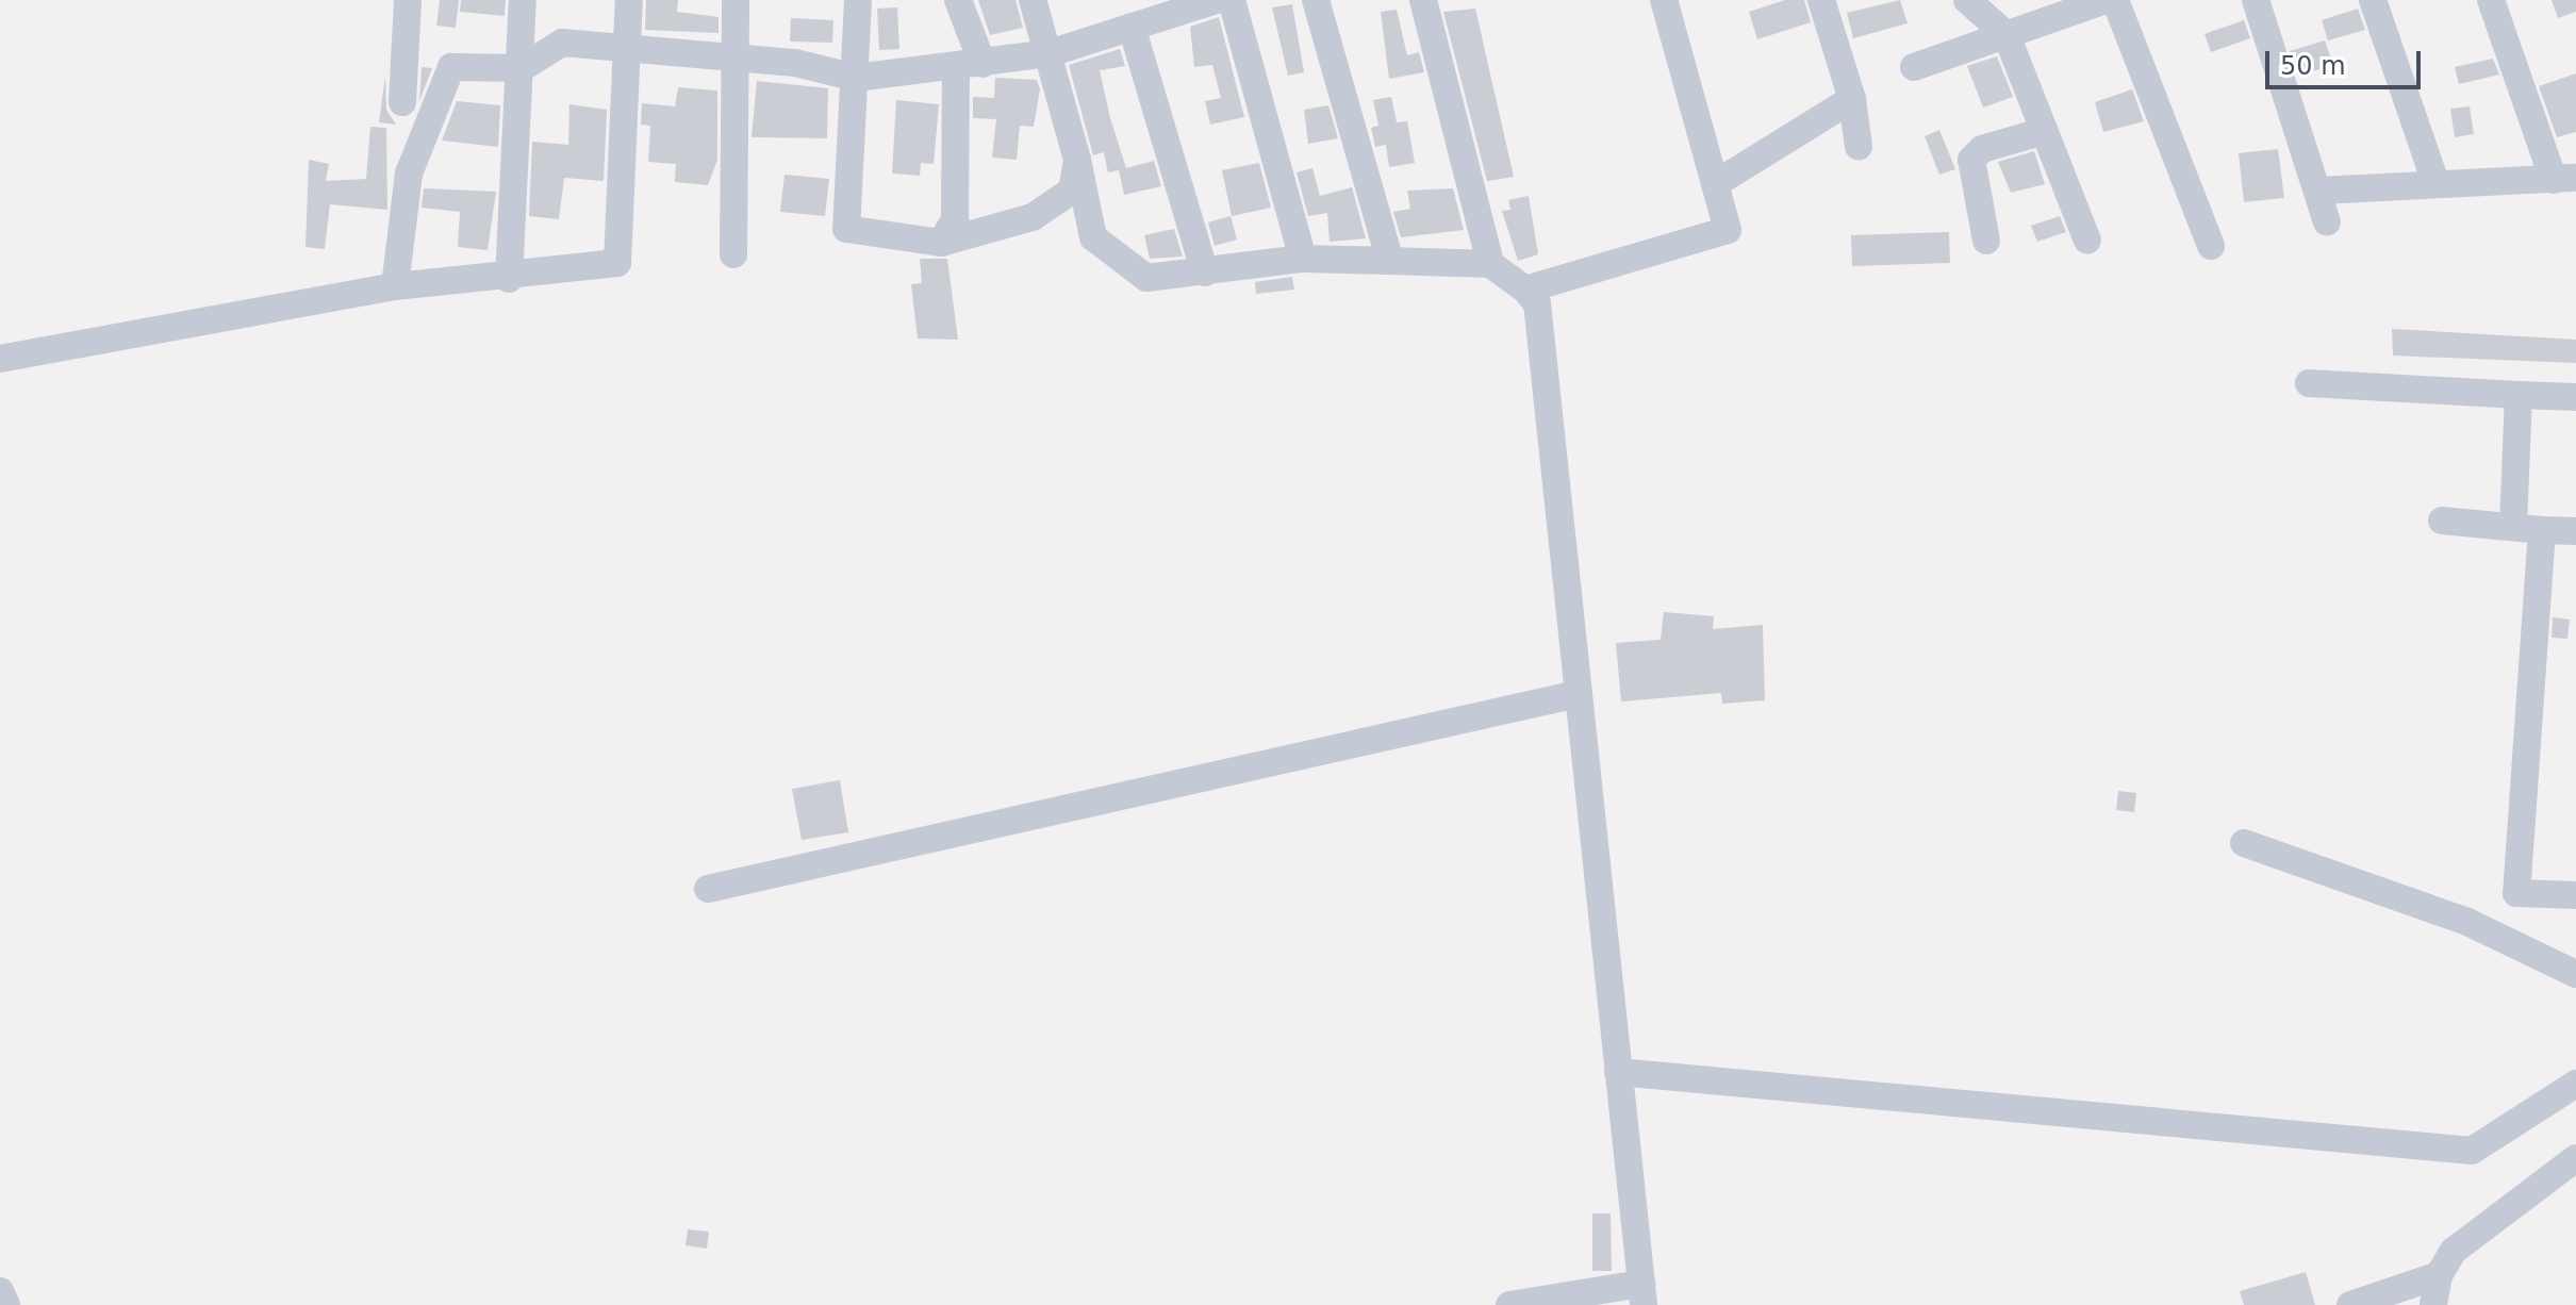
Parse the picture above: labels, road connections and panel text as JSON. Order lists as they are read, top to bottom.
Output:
{
  "scale_bar": "50 m"
}
